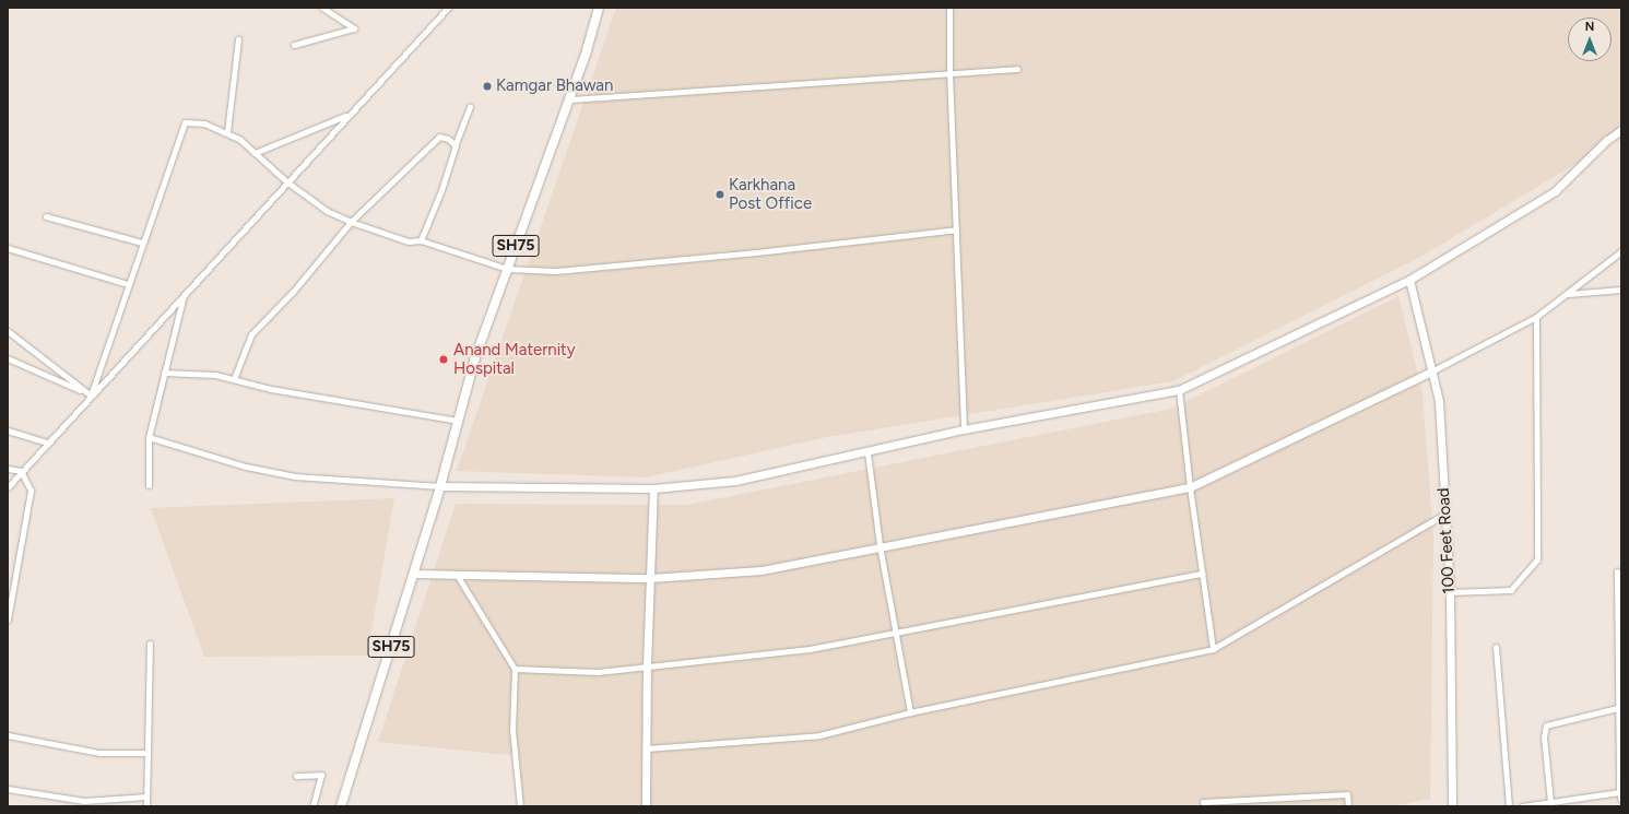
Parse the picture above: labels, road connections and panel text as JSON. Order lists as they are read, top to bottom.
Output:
{
  "streets": {
    "main road": ["SH75"],
    "street": ["100 Feet Road"]
  },
  "places": ["Kamgar Bhawan", "Karkhana Post Office", "Anand Maternity Hospital"],
  "north": "top"
}
